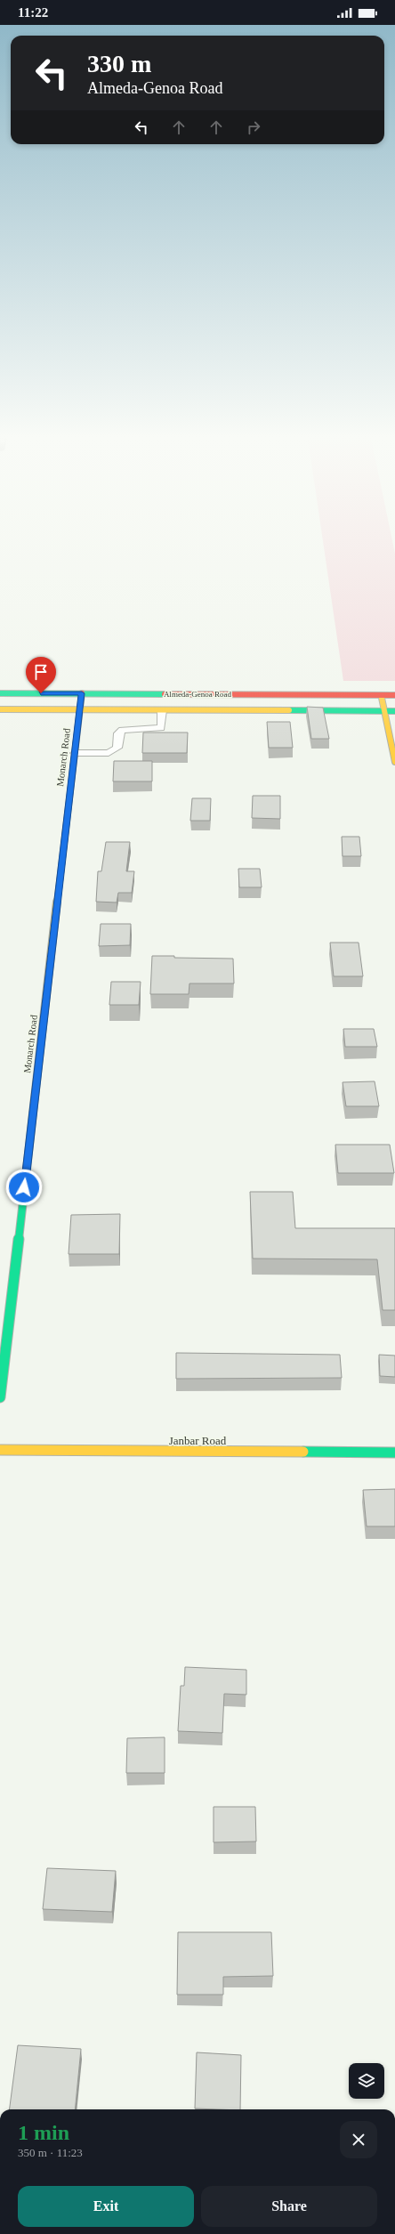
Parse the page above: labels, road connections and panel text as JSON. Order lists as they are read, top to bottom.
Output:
{
  "streets": {
    "street": ["Almeda-Genoa Road", "Monarch Road", "Janbar Road"]
  },
  "crossings": [
    ["Almeda-Genoa Road", "Monarch Road"]
  ],
  "page": {
    "status": "11:22",
    "turn": ["330 m", "Almeda-Genoa Road"],
    "heading": ["1 min", "350 m · 11:23"],
    "buttons": ["Exit", "Share"]
  }
}
